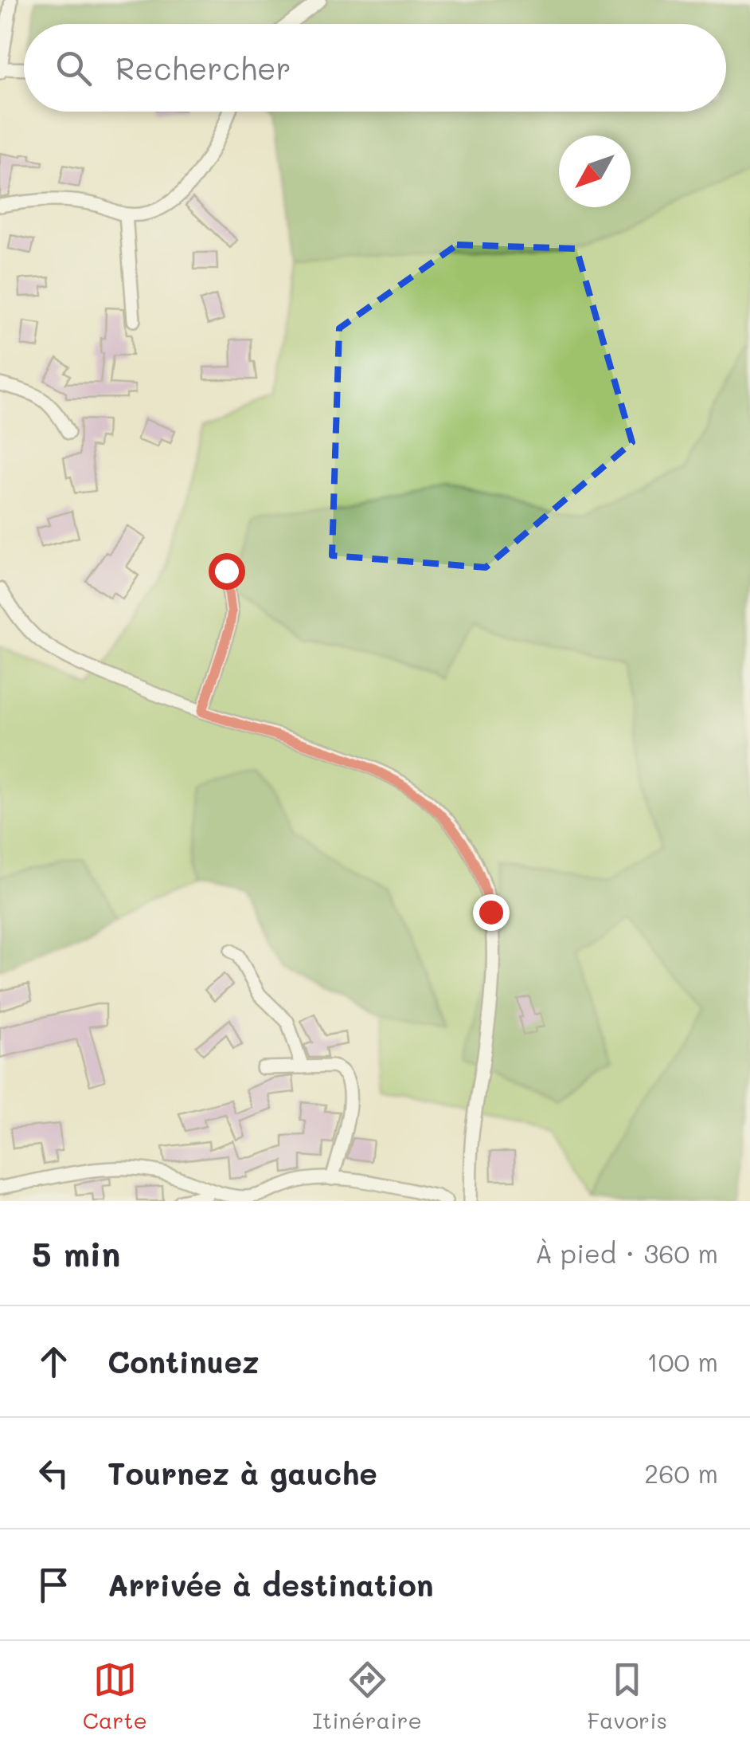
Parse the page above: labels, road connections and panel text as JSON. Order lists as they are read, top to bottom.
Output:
{
  "north": "bottom left",
  "page": {
    "search": "Rechercher",
    "heading": ["5 min", "À pied · 360 m"],
    "list": [
      ["Continuez", "100 m"],
      ["Tournez à gauche", "260 m"],
      "Arrivée à destination"
    ],
    "nav": ["Carte", "Itinéraire", "Favoris"]
  }
}
